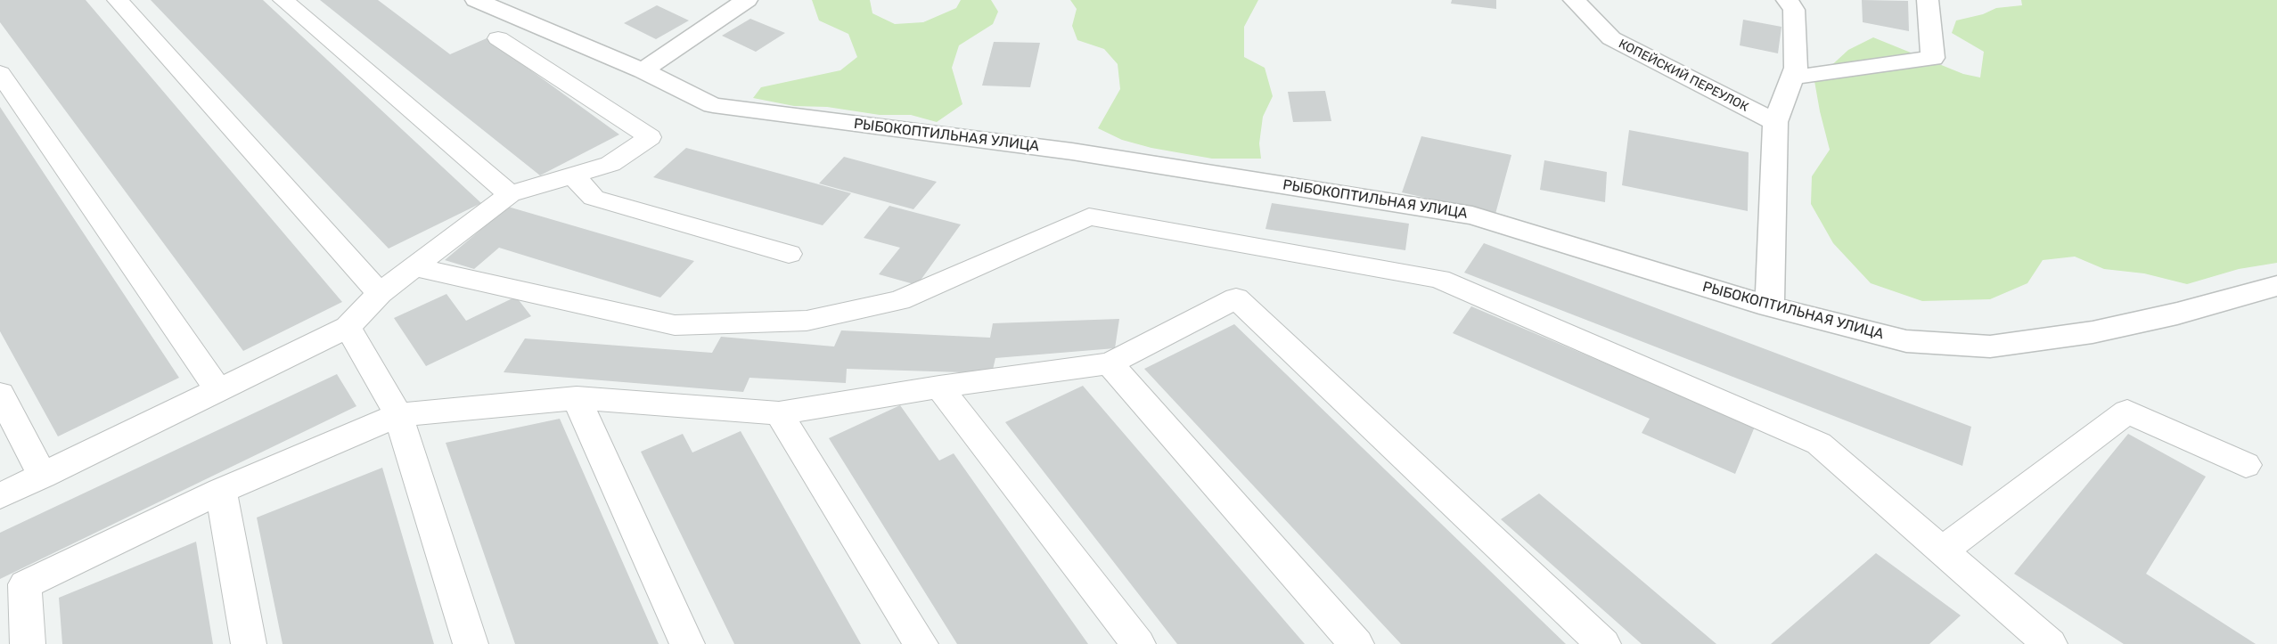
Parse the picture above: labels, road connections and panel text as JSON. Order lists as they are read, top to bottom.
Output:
{
  "streets": {
    "street": ["КОПЕЙСКИЙ ПЕРЕУЛОК", "РЫБОКОПТИЛЬНАЯ УЛИЦА"]
  }
}
